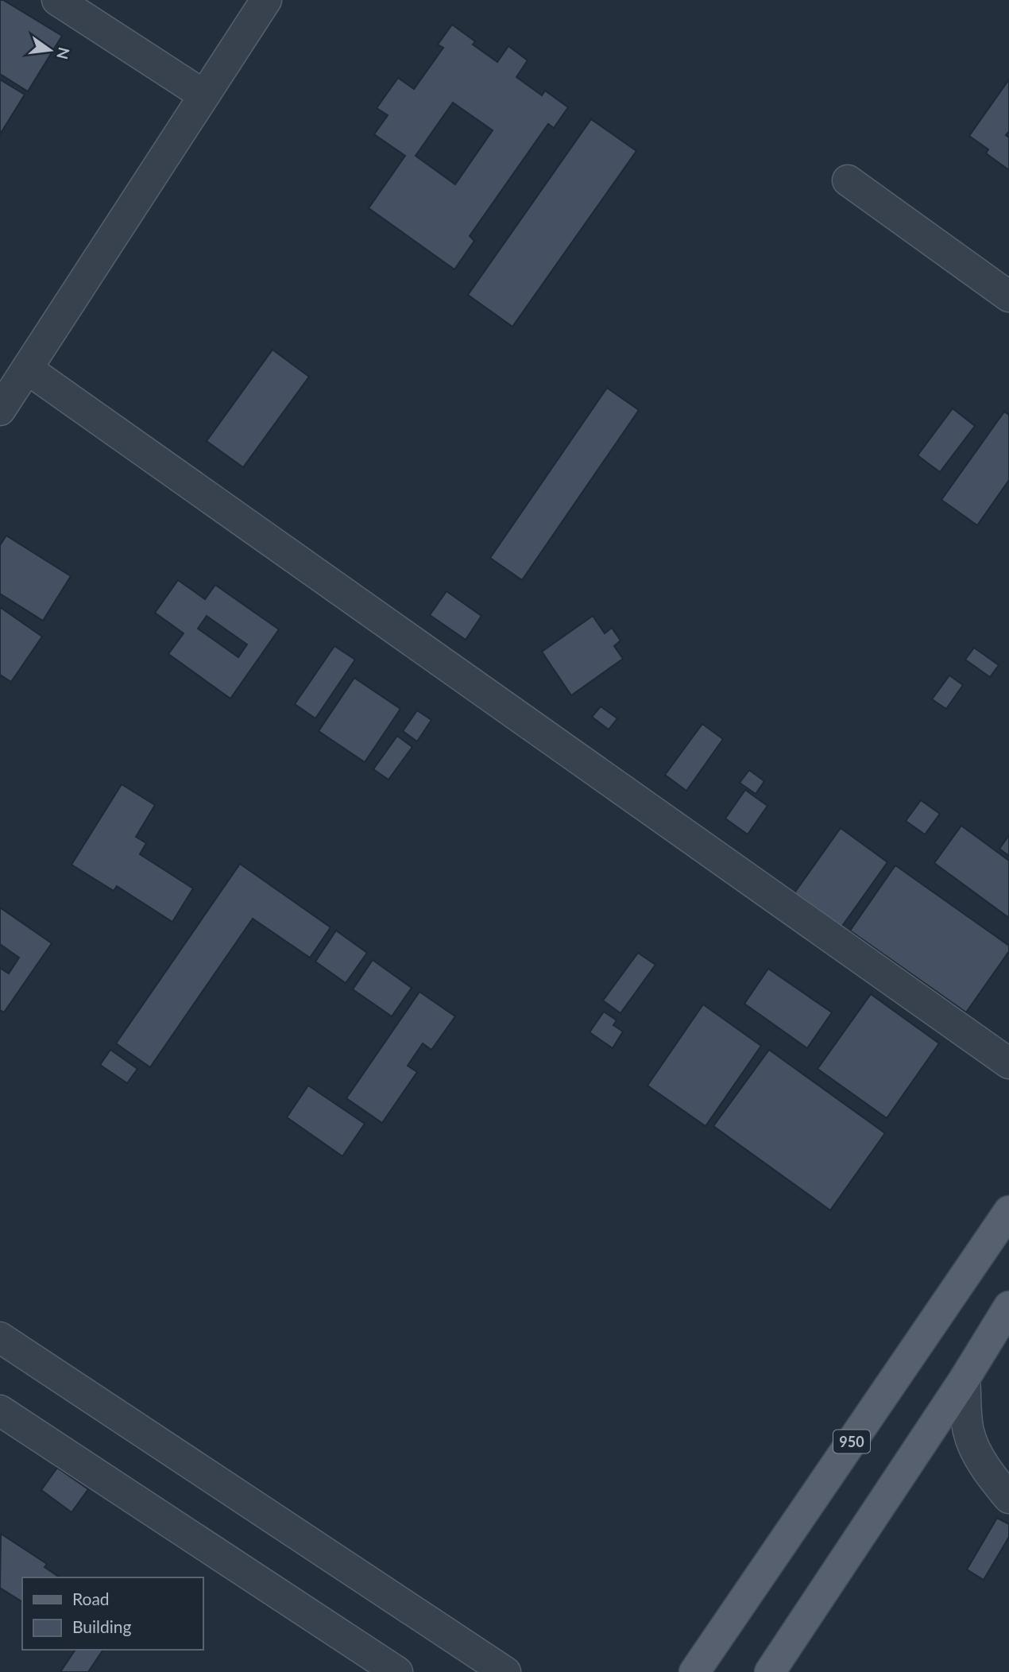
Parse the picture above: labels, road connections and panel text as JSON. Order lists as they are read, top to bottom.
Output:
{
  "streets": {
    "main road": ["950"]
  },
  "legend": ["Road", "Building"],
  "north": "right"
}
